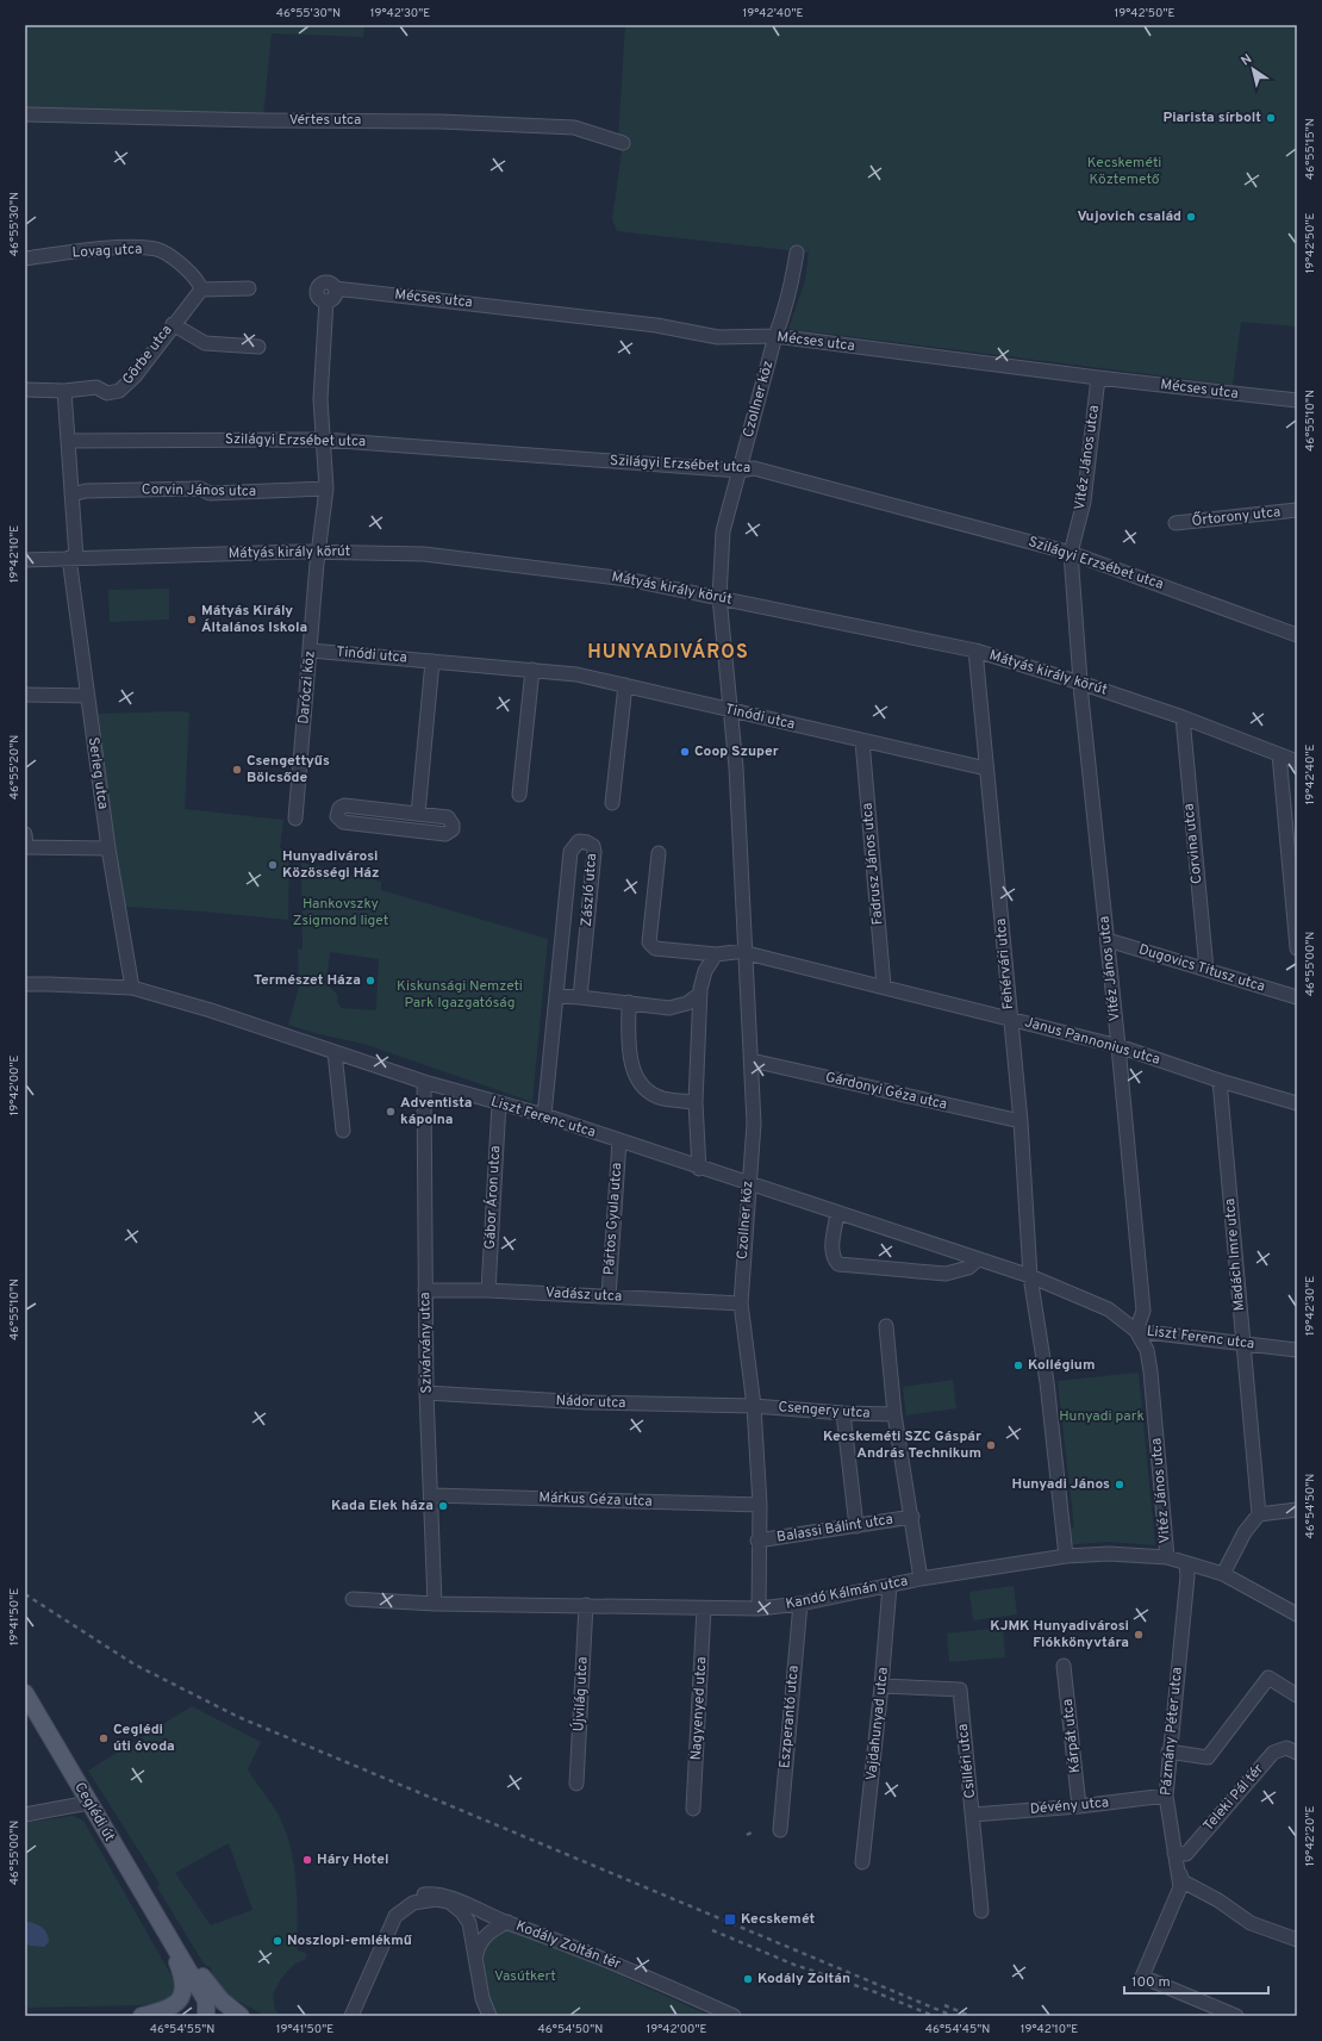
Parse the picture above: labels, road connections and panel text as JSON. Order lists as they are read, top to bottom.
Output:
{
  "streets": {
    "main road": ["Ceglédi út"],
    "street": [
      "Vértes utca",
      "Lovag utca",
      "Mécses utca",
      "Görbe utca",
      "Czollner köz",
      "Szilágyi Erzsébet utca",
      "Vitéz János utca",
      "Corvin János utca",
      "Őrtorony utca",
      "Mátyás király körút",
      "Tinódi utca",
      "Daróczi köz",
      "Serleg utca",
      "Corvina utca",
      "Fadrusz János utca",
      "Zászló utca",
      "Fehérvári utca",
      "Dugovics Titusz utca",
      "Janus Pannonius utca",
      "Gárdonyi Géza utca",
      "Liszt Ferenc utca",
      "Gábor Áron utca",
      "Pártos Gyula utca",
      "Madách Imre utca",
      "Vadász utca",
      "Szivárvány utca",
      "Nádor utca",
      "Csengery utca",
      "Márkus Géza utca",
      "Balassi Bálint utca",
      "Kandó Kálmán utca",
      "Újvilág utca",
      "Nagyenyed utca",
      "Eszperantó utca",
      "Vajdahunyad utca",
      "Pázmány Péter utca",
      "Kárpát utca",
      "Csilléri utca",
      "Teleki Pál tér",
      "Dévény utca",
      "Kodály Zoltán tér"
    ]
  },
  "crossings": [
    ["Lovag utca", "Görbe utca"],
    ["Mécses utca", "Czollner köz"],
    ["Mécses utca", "Vitéz János utca"],
    ["Mécses utca", "Daróczi köz"],
    ["Görbe utca", "Serleg utca"],
    ["Czollner köz", "Szilágyi Erzsébet utca"],
    ["Czollner köz", "Mátyás király körút"],
    ["Czollner köz", "Tinódi utca"],
    ["Czollner köz", "Janus Pannonius utca"],
    ["Czollner köz", "Gárdonyi Géza utca"],
    ["Czollner köz", "Liszt Ferenc utca"],
    ["Czollner köz", "Vadász utca"],
    ["Czollner köz", "Nádor utca"],
    ["Czollner köz", "Csengery utca"],
    ["Czollner köz", "Márkus Géza utca"],
    ["Czollner köz", "Balassi Bálint utca"],
    ["Czollner köz", "Kandó Kálmán utca"],
    ["Szilágyi Erzsébet utca", "Vitéz János utca"],
    ["Szilágyi Erzsébet utca", "Daróczi köz"],
    ["Szilágyi Erzsébet utca", "Serleg utca"],
    ["Vitéz János utca", "Mátyás király körút"],
    ["Vitéz János utca", "Dugovics Titusz utca"],
    ["Vitéz János utca", "Janus Pannonius utca"],
    ["Vitéz János utca", "Liszt Ferenc utca"],
    ["Vitéz János utca", "Kandó Kálmán utca"],
    ["Corvin János utca", "Daróczi köz"],
    ["Corvin János utca", "Serleg utca"],
    ["Mátyás király körút", "Daróczi köz"],
    ["Mátyás király körút", "Serleg utca"],
    ["Mátyás király körút", "Corvina utca"],
    ["Mátyás király körút", "Fehérvári utca"],
    ["Tinódi utca", "Daróczi köz"],
    ["Tinódi utca", "Fadrusz János utca"],
    ["Tinódi utca", "Fehérvári utca"],
    ["Serleg utca", "Liszt Ferenc utca"],
    ["Corvina utca", "Dugovics Titusz utca"],
    ["Fadrusz János utca", "Janus Pannonius utca"],
    ["Zászló utca", "Liszt Ferenc utca"],
    ["Fehérvári utca", "Janus Pannonius utca"],
    ["Fehérvári utca", "Gárdonyi Géza utca"],
    ["Fehérvári utca", "Liszt Ferenc utca"],
    ["Fehérvári utca", "Kandó Kálmán utca"],
    ["Janus Pannonius utca", "Madách Imre utca"],
    ["Liszt Ferenc utca", "Gábor Áron utca"],
    ["Liszt Ferenc utca", "Pártos Gyula utca"],
    ["Liszt Ferenc utca", "Madách Imre utca"],
    ["Liszt Ferenc utca", "Szivárvány utca"],
    ["Gábor Áron utca", "Vadász utca"],
    ["Pártos Gyula utca", "Vadász utca"],
    ["Vadász utca", "Szivárvány utca"],
    ["Szivárvány utca", "Nádor utca"],
    ["Szivárvány utca", "Márkus Géza utca"],
    ["Szivárvány utca", "Kandó Kálmán utca"],
    ["Nádor utca", "Csengery utca"],
    ["Kandó Kálmán utca", "Újvilág utca"],
    ["Kandó Kálmán utca", "Nagyenyed utca"],
    ["Kandó Kálmán utca", "Eszperantó utca"],
    ["Kandó Kálmán utca", "Vajdahunyad utca"],
    ["Kandó Kálmán utca", "Pázmány Péter utca"],
    ["Vajdahunyad utca", "Csilléri utca"],
    ["Pázmány Péter utca", "Teleki Pál tér"],
    ["Pázmány Péter utca", "Dévény utca"],
    ["Kárpát utca", "Dévény utca"],
    ["Csilléri utca", "Dévény utca"]
  ],
  "districts": ["HUNYADIVÁROS"],
  "parks": [
    "Kecskeméti Köztemető",
    "Hankovszky Zsigmond liget",
    "Kiskunsági Nemzeti Park Igazgatóság",
    "Hunyadi park",
    "Vasútkert"
  ],
  "places": {
    "other": [
      "Piarista sírbolt",
      "Vujovich család",
      "Mátyás Király Általános Iskola",
      "Coop Szuper",
      "Csengettyűs Bölcsőde",
      "Hunyadivárosi Közösségi Ház",
      "Természet Háza",
      "Adventista kápolna",
      "Kollégium",
      "Kecskeméti SZC Gáspár András Technikum",
      "Hunyadi János",
      "Kada Elek háza",
      "KJMK Hunyadivárosi Fiókkönyvtára",
      "Ceglédi úti óvoda",
      "Háry Hotel",
      "Noszlopi-emlékmű",
      "Kodály Zoltán"
    ],
    "transit": ["Kecskemét"]
  },
  "scale_bar": "100 m",
  "north": "top left",
  "coordinates": [
    "46°55'30\"N",
    "19°42'30\"E",
    "19°42'40\"E",
    "19°42'50\"E",
    "46°55'15\"N",
    "46°55'10\"N",
    "19°42'10\"E",
    "46°55'20\"N",
    "46°55'00\"N",
    "19°42'00\"E",
    "46°54'50\"N",
    "19°41'50\"E",
    "19°42'20\"E",
    "46°54'55\"N",
    "46°54'45\"N"
  ]
}
